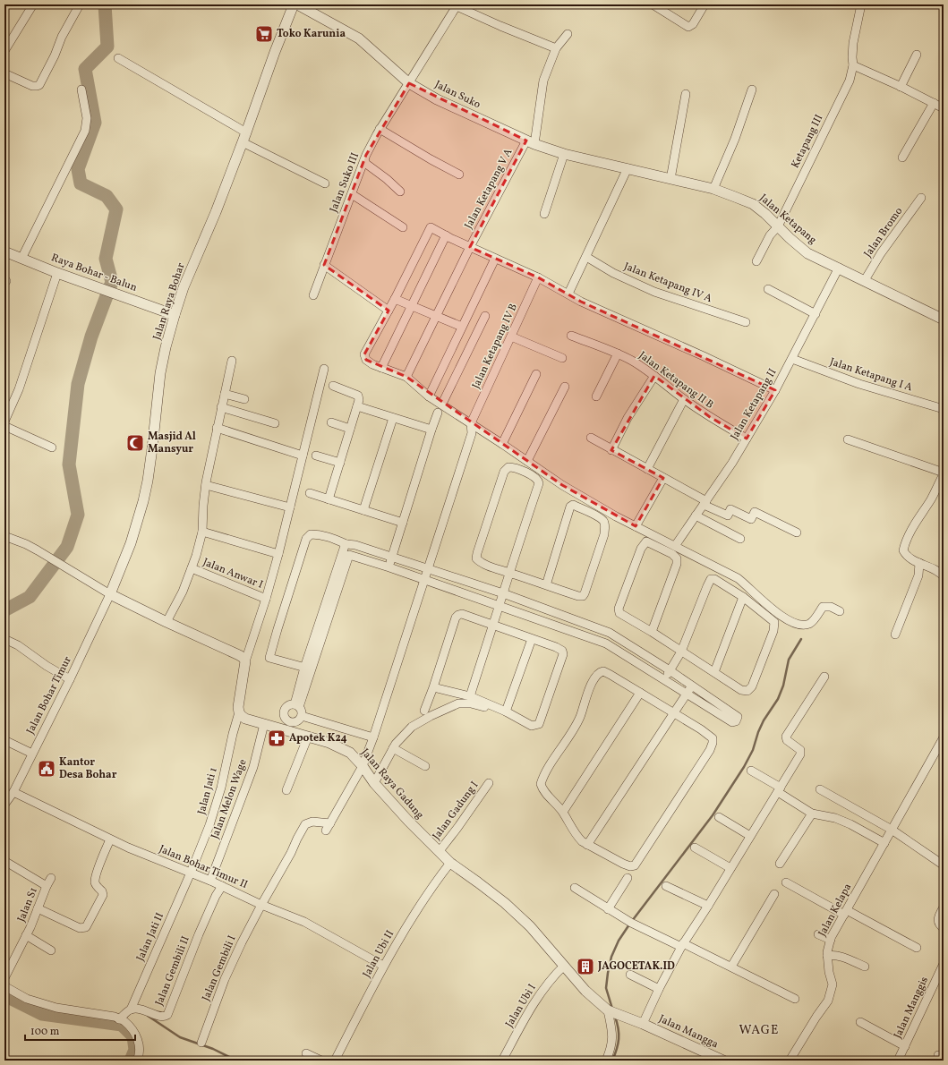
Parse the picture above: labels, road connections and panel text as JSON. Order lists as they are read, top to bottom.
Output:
{
  "streets": {
    "street": [
      "Jalan Suko",
      "Ketapang III",
      "Jalan Suko III",
      "Jalan Ketapang V A",
      "Jalan Ketapang",
      "Jalan Bromo",
      "Raya Bohar - Balun",
      "Jalan Ketapang IV A",
      "Jalan Raya Bohar",
      "Jalan Ketapang IV B",
      "Jalan Ketapang I A",
      "Jalan Ketapang II B",
      "Jalan Ketapang II",
      "Jalan Anwar I",
      "Jalan Bohar Timur",
      "Jalan Raya Gadung",
      "Jalan Jati 1",
      "Jalan Melon Wage",
      "Jalan Gadung I",
      "Jalan Bohar Timur II",
      "Jalan S1",
      "Jalan Kelapa",
      "Jalan Jati II",
      "Jalan Ubi II",
      "Jalan Gembili I",
      "Jalan Gembili II",
      "Jalan Ubi I",
      "Jalan Manggis",
      "Jalan Mangga"
    ]
  },
  "crossings": [
    ["Jalan Suko", "Jalan Suko III"],
    ["Jalan Suko", "Jalan Ketapang V A"],
    ["Jalan Suko", "Jalan Ketapang"],
    ["Ketapang III", "Jalan Ketapang"],
    ["Jalan Ketapang", "Jalan Bromo"],
    ["Jalan Ketapang", "Jalan Ketapang II"],
    ["Raya Bohar - Balun", "Jalan Raya Bohar"],
    ["Jalan Raya Bohar", "Jalan Bohar Timur"],
    ["Jalan Ketapang IV B", "Jalan Raya Gadung"],
    ["Jalan Ketapang IV B", "Jalan Gembili I"],
    ["Jalan Ketapang I A", "Jalan Ketapang II"],
    ["Jalan Ketapang II B", "Jalan Ketapang II"],
    ["Jalan Bohar Timur", "Jalan Bohar Timur II"],
    ["Jalan Raya Gadung", "Jalan Jati 1"],
    ["Jalan Raya Gadung", "Jalan Melon Wage"],
    ["Jalan Raya Gadung", "Jalan Gadung I"],
    ["Jalan Raya Gadung", "Jalan Ubi II"],
    ["Jalan Raya Gadung", "Jalan Ubi I"],
    ["Jalan Raya Gadung", "Jalan Mangga"],
    ["Jalan Jati 1", "Jalan Bohar Timur II"],
    ["Jalan Jati 1", "Jalan Jati II"],
    ["Jalan Melon Wage", "Jalan Bohar Timur II"],
    ["Jalan Bohar Timur II", "Jalan Jati II"],
    ["Jalan Bohar Timur II", "Jalan Ubi II"],
    ["Jalan Bohar Timur II", "Jalan Gembili I"],
    ["Jalan Bohar Timur II", "Jalan Gembili II"],
    ["Jalan Jati II", "Jalan Gembili II"]
  ],
  "districts": ["WAGE"],
  "places": {
    "supermarket": ["Toko Karunia"],
    "mosque": ["Masjid Al Mansyur"],
    "pharmacy": ["Apotek K24"],
    "public building": ["Kantor Desa Bohar"],
    "building": ["JAGOCETAK.ID"]
  },
  "scale_bar": "100 m"
}
